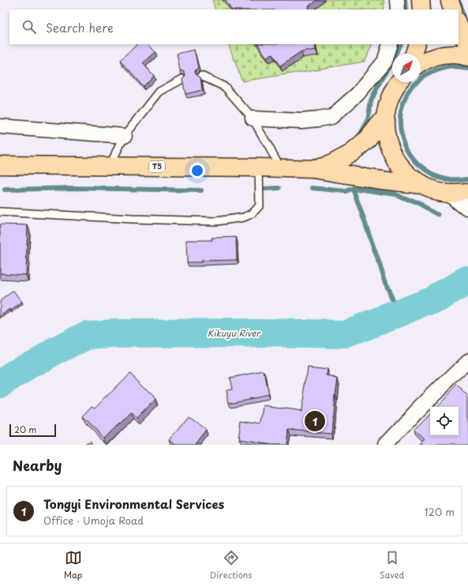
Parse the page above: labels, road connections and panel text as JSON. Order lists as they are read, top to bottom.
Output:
{
  "streets": {
    "highway": ["T5"]
  },
  "water": ["Kikuyu River"],
  "scale_bar": "20 m",
  "north": "top right",
  "page": {
    "search": "Search here",
    "pins": "1",
    "scale": "20 m",
    "heading": "Nearby",
    "list": [
      {
        "mark": "1",
        "name": "Tongyi Environmental Services",
        "note": "Office · Umoja Road",
        "value": "120 m"
      }
    ],
    "nav": ["Map", "Directions", "Saved"]
  }
}
